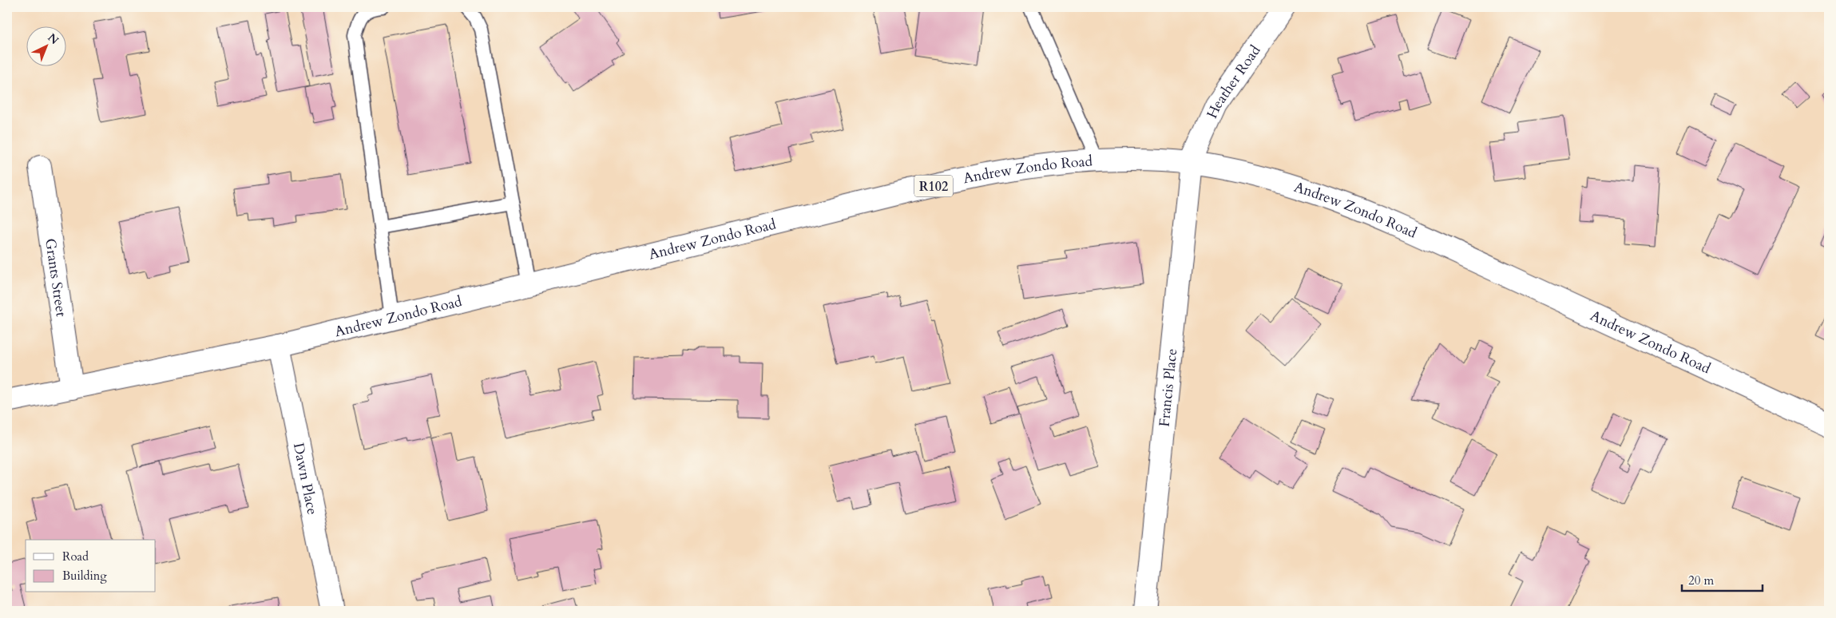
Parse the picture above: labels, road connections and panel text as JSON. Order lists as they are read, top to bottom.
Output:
{
  "streets": {
    "main road": [
      "Heather Road",
      "Andrew Zondo Road",
      "R102",
      "Grants Street",
      "Francis Place",
      "Dawn Place"
    ]
  },
  "crossings": [
    ["Heather Road", "Andrew Zondo Road"],
    ["Heather Road", "Francis Place"],
    ["Andrew Zondo Road", "Grants Street"],
    ["Andrew Zondo Road", "Francis Place"],
    ["Andrew Zondo Road", "Dawn Place"]
  ],
  "legend": ["Road", "Building"],
  "scale_bar": "20 m",
  "north": "top right"
}
